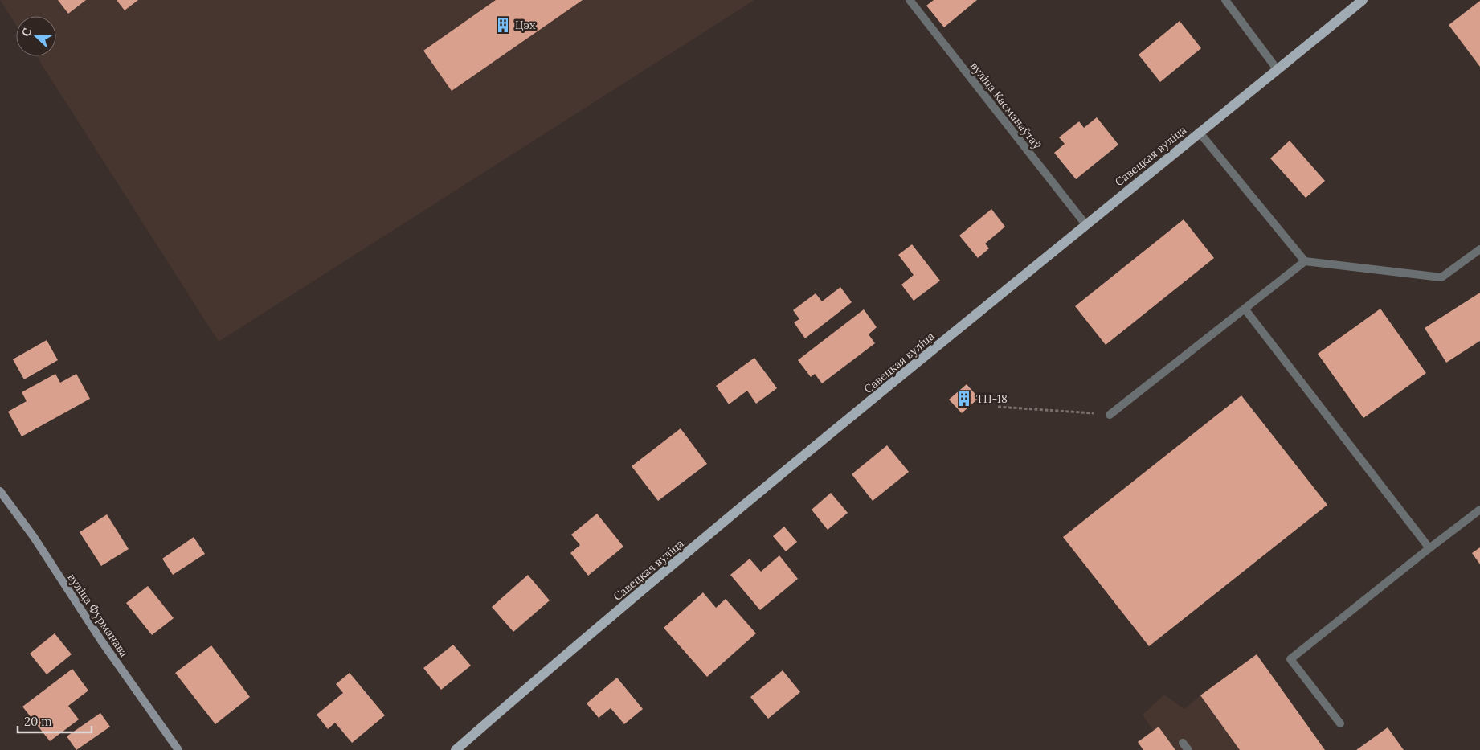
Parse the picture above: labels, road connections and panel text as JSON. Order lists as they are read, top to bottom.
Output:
{
  "streets": {
    "main road": ["Савецкая вуліца", "вуліца Фурманава"],
    "street": ["вуліца Касманаўтаў"]
  },
  "crossings": [
    ["вуліца Касманаўтаў", "Савецкая вуліца"]
  ],
  "places": {
    "building": ["Цэх", "ТП-18"]
  },
  "scale_bar": "20 m",
  "north": "left"
}
